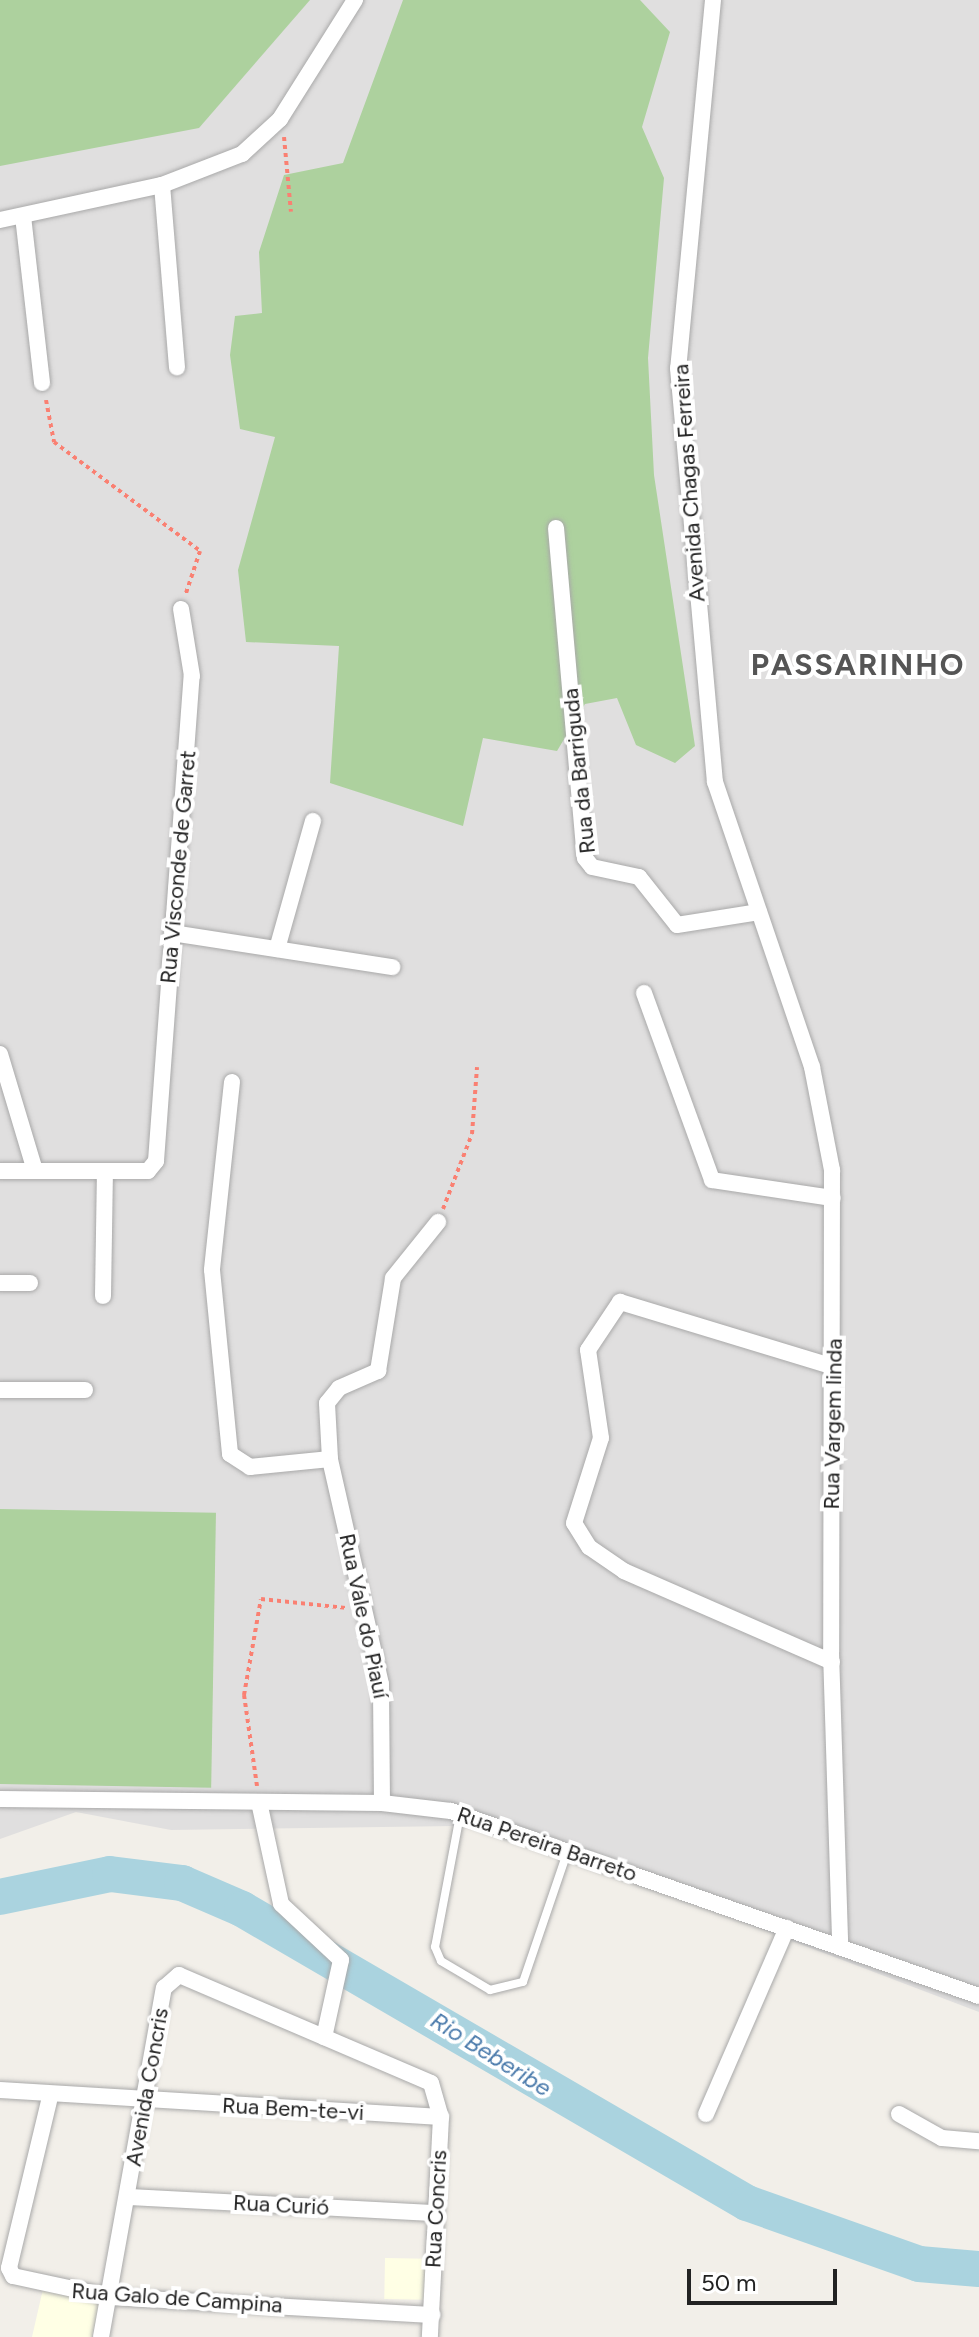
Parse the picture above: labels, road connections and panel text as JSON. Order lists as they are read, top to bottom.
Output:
{
  "streets": {
    "street": [
      "Avenida Chagas Ferreira",
      "Rua da Barriguda",
      "Rua Visconde de Garret",
      "Rua Vargem linda",
      "Rua Vale do Piauí",
      "Rua Pereira Barreto",
      "Avenida Concris",
      "Rua Bem-te-vi",
      "Rua Curió",
      "Rua Concris",
      "Rua Galo de Campina"
    ]
  },
  "crossings": [
    ["Avenida Chagas Ferreira", "Rua da Barriguda"],
    ["Avenida Chagas Ferreira", "Rua Vargem linda"],
    ["Rua da Barriguda", "Rua Vargem linda"],
    ["Rua Vargem linda", "Rua Pereira Barreto"],
    ["Rua Vale do Piauí", "Rua Pereira Barreto"],
    ["Avenida Concris", "Rua Bem-te-vi"],
    ["Avenida Concris", "Rua Curió"],
    ["Avenida Concris", "Rua Concris"],
    ["Avenida Concris", "Rua Galo de Campina"],
    ["Rua Bem-te-vi", "Rua Concris"],
    ["Rua Bem-te-vi", "Rua Galo de Campina"],
    ["Rua Curió", "Rua Concris"],
    ["Rua Concris", "Rua Galo de Campina"]
  ],
  "districts": ["PASSARINHO"],
  "water": ["Rio Beberibe"],
  "scale_bar": "50 m"
}
